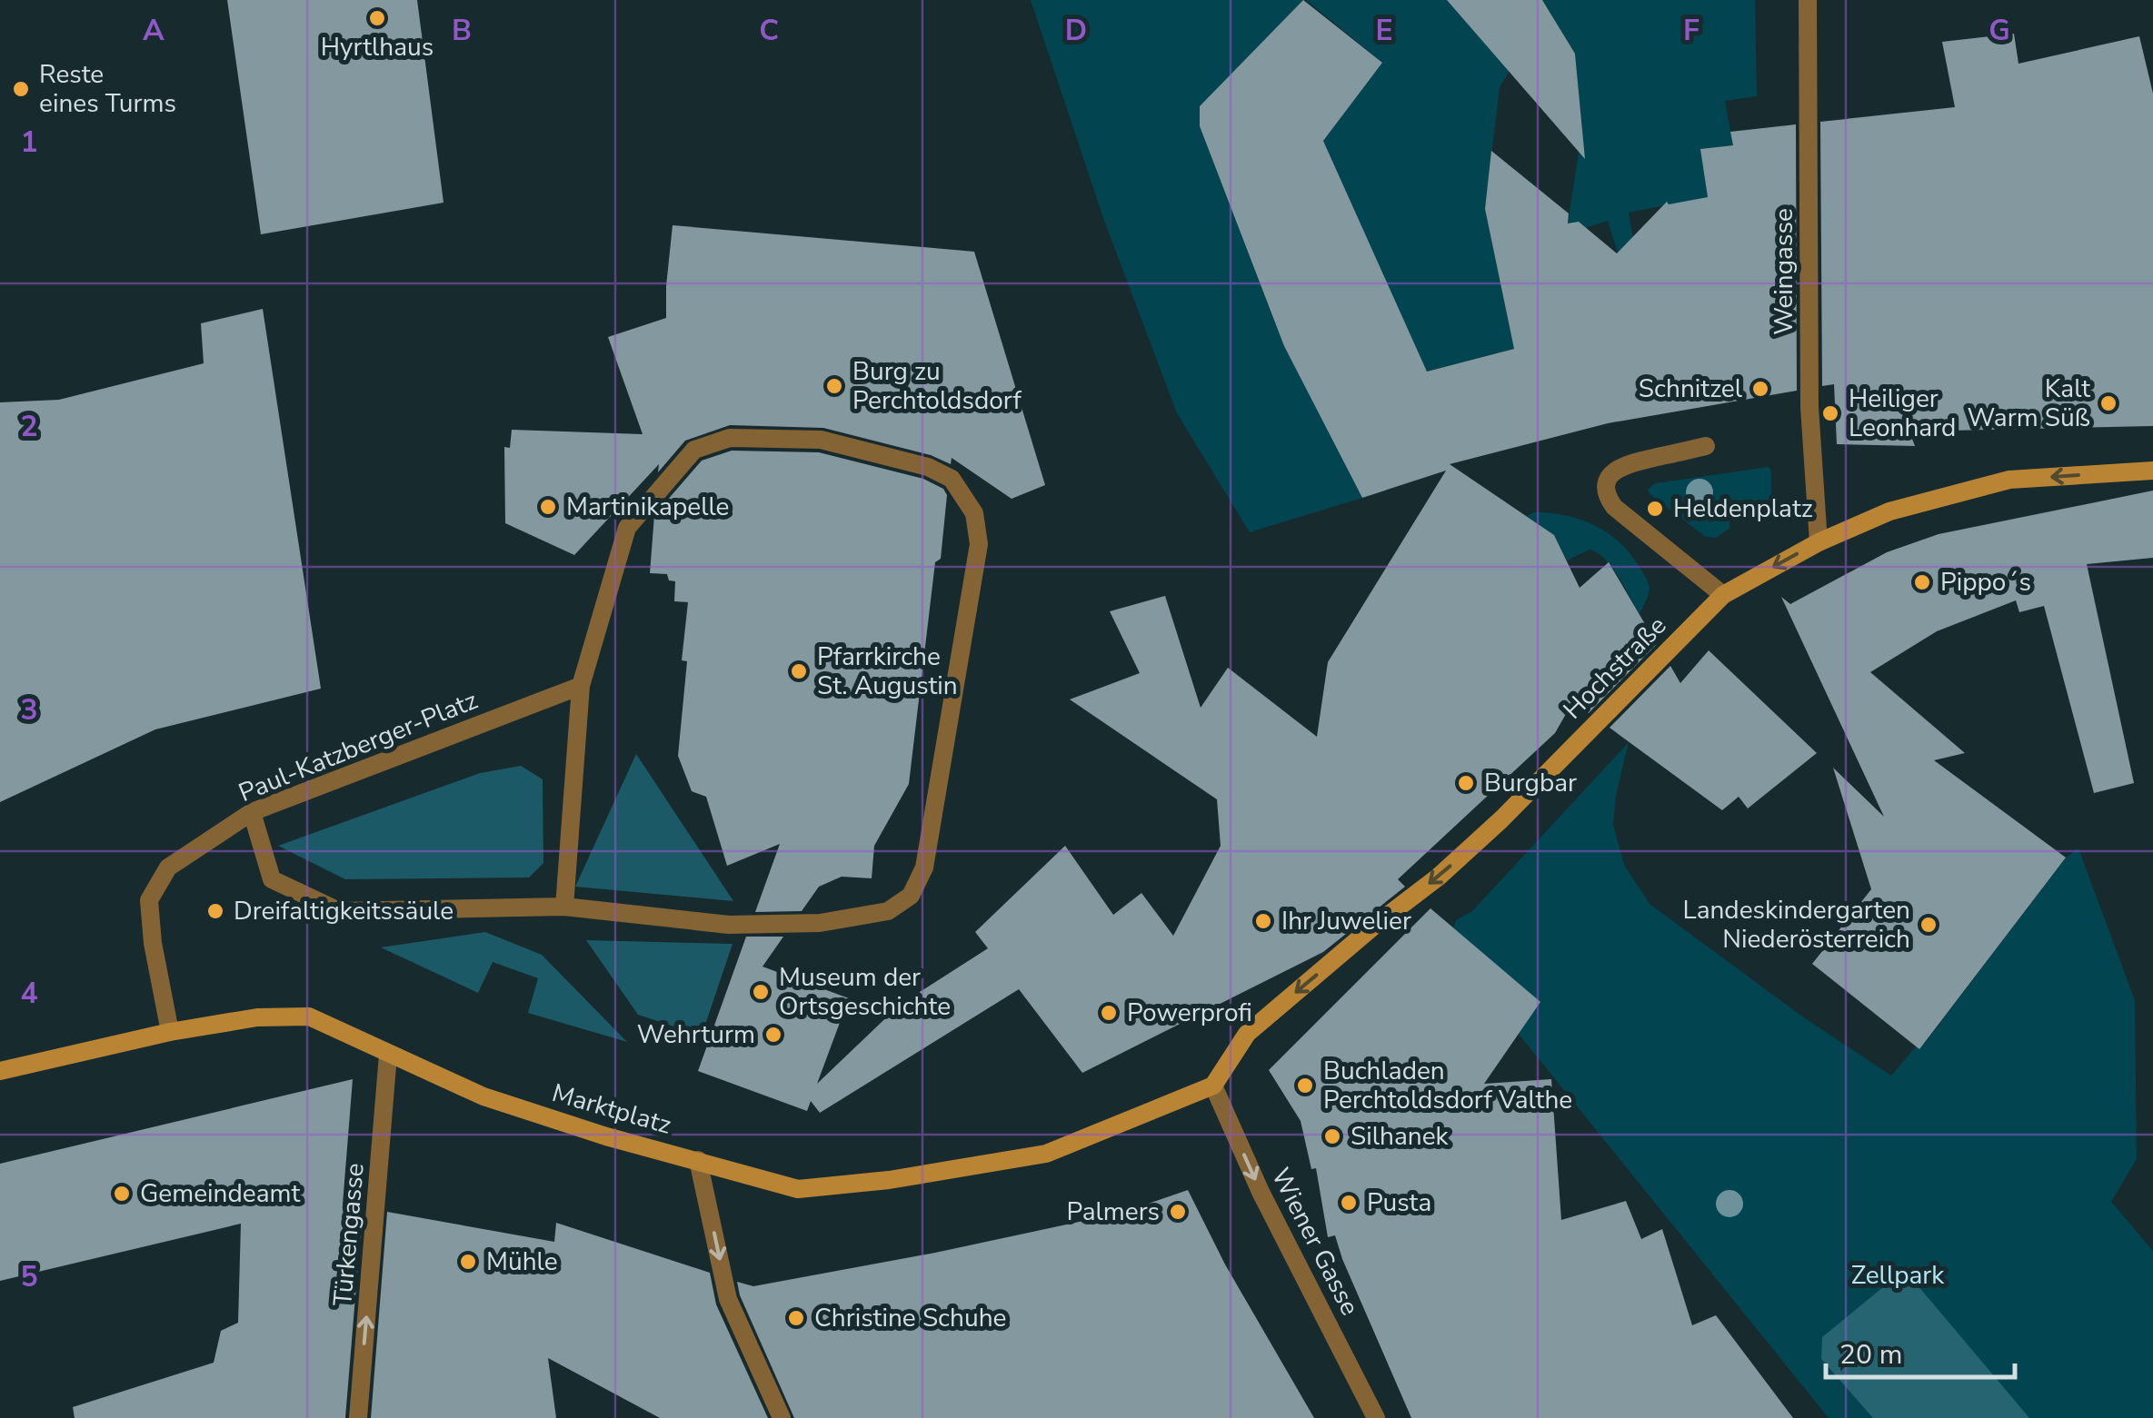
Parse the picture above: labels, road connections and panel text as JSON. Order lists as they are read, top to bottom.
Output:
{
  "streets": {
    "main road": ["Hochstraße", "Marktplatz"],
    "street": [
      "Weingasse",
      "Paul-Katzberger-Platz",
      "Türkengasse",
      "Wiener Gasse"
    ]
  },
  "crossings": [
    ["Weingasse", "Hochstraße"],
    ["Hochstraße", "Marktplatz"],
    ["Hochstraße", "Wiener Gasse"],
    ["Paul-Katzberger-Platz", "Marktplatz"],
    ["Marktplatz", "Türkengasse"],
    ["Marktplatz", "Wiener Gasse"]
  ],
  "one_way": ["Hochstraße", "Türkengasse", "Wiener Gasse"],
  "parks": ["Zellpark"],
  "places": [
    "Hyrtlhaus",
    "Reste eines Turms",
    "Burg zu Perchtoldsdorf",
    "Schnitzel",
    "Kalt Warm Süß",
    "Heiliger Leonhard",
    "Martinikapelle",
    "Heldenplatz",
    "Pippo´s",
    "Pfarrkirche St. Augustin",
    "Burgbar",
    "Dreifaltigkeitssäule",
    "Ihr Juwelier",
    "Landeskindergarten Niederösterreich",
    "Museum der Ortsgeschichte",
    "Powerprofi",
    "Wehrturm",
    "Buchladen Perchtoldsdorf Valthe",
    "Silhanek",
    "Gemeindeamt",
    "Pusta",
    "Palmers",
    "Mühle",
    "Christine Schuhe"
  ],
  "scale_bar": "20 m",
  "grid": {
    "columns": [
      "A",
      "B",
      "C",
      "D",
      "E",
      "F",
      "G"
    ],
    "rows": [
      "1",
      "2",
      "3",
      "4",
      "5"
    ]
  }
}
